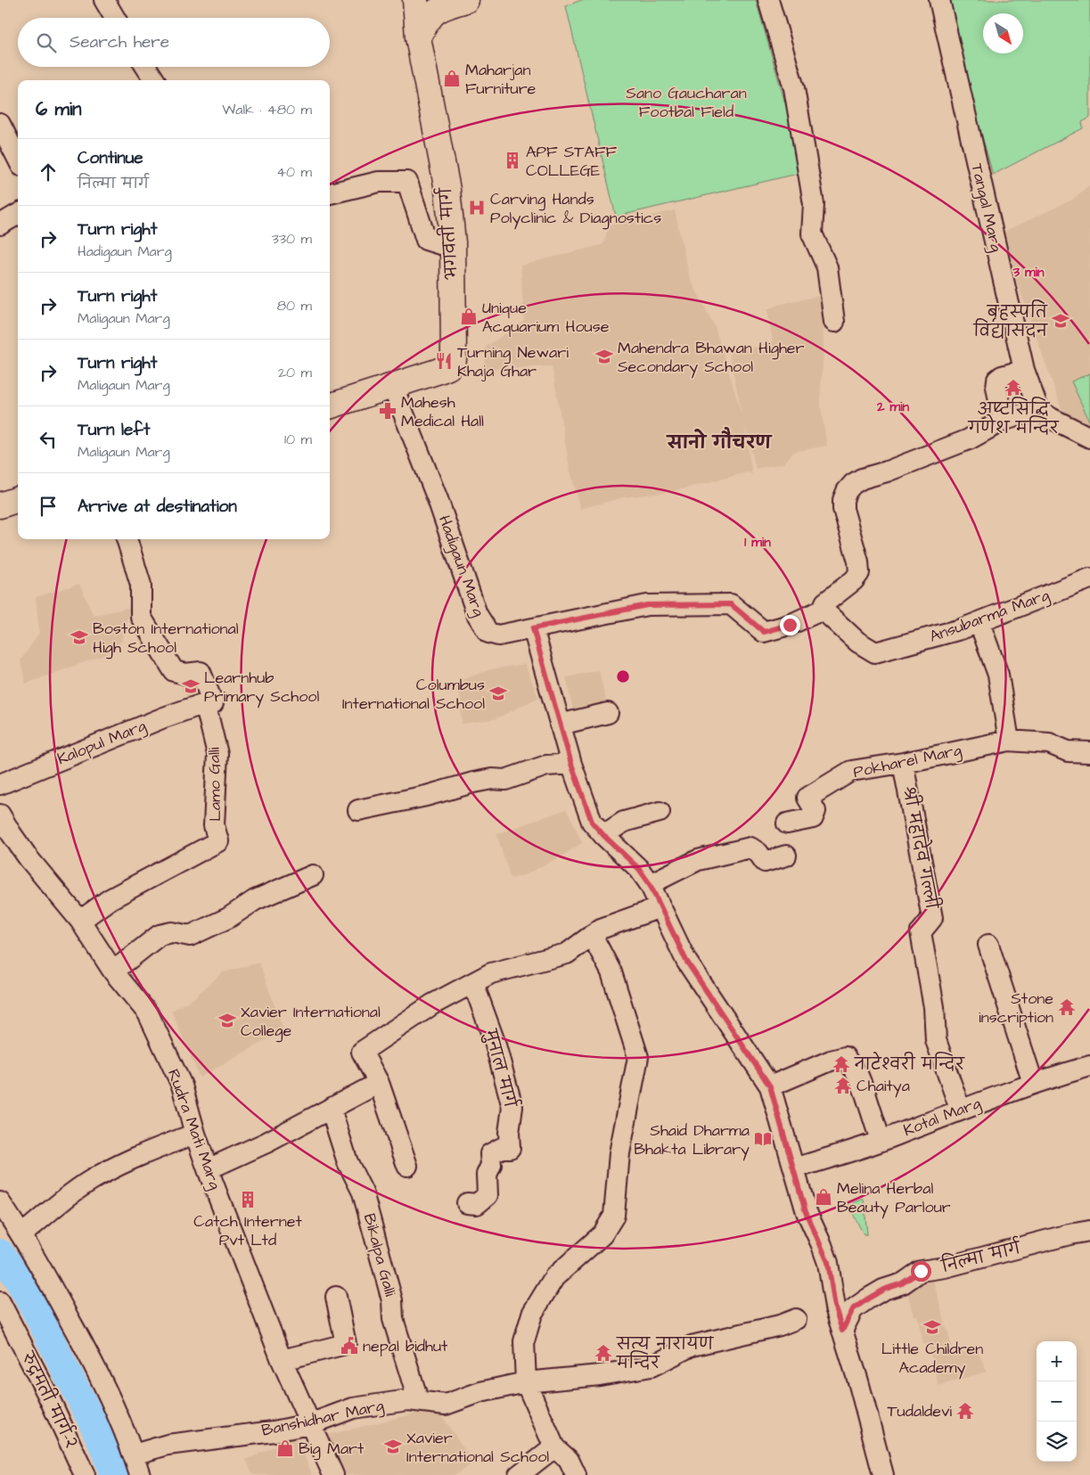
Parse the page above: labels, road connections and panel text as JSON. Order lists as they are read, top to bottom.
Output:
{
  "streets": {
    "main road": ["भगवती मार्ग"],
    "street": [
      "Tangal Marg",
      "Hadigaun Marg",
      "Ansubarma Marg",
      "Kalopul Marg",
      "Pokharel Marg",
      "Lamo Galli",
      "श्री महादेव गल्ली",
      "मुनाल मार्ग",
      "Kotal Marg",
      "Rudra Mati Marg",
      "Bikalpa Galli",
      "निल्मा मार्ग",
      "रुद्रमती मार्ग-२",
      "Banshidhar Marg"
    ]
  },
  "crossings": [
    ["भगवती मार्ग", "Hadigaun Marg"],
    ["Hadigaun Marg", "Ansubarma Marg"],
    ["Kalopul Marg", "Lamo Galli"],
    ["Pokharel Marg", "श्री महादेव गल्ली"],
    ["Lamo Galli", "Rudra Mati Marg"],
    ["श्री महादेव गल्ली", "Kotal Marg"],
    ["Rudra Mati Marg", "Banshidhar Marg"],
    ["Bikalpa Galli", "Banshidhar Marg"]
  ],
  "districts": ["सानो गौचरण"],
  "parks": ["Sano Gaucharan Footbal Field"],
  "places": {
    "shop": [
      "Maharjan Furniture",
      "Unique Acquarium House",
      "Melina Herbal Beauty Parlour",
      "Big Mart"
    ],
    "building": ["APF STAFF COLLEGE", "Catch Internet Pvt Ltd"],
    "hospital": ["Carving Hands Polyclinic & Diagnostics"],
    "school or university": [
      "बृहस्पति विद्यासदन",
      "Mahendra Bhawan Higher Secondary School",
      "Boston International High School",
      "Learnhub Primary School",
      "Columbus International School",
      "Xavier International College",
      "Little Children Academy",
      "Xavier International School"
    ],
    "restaurant": ["Turning Newari Khaja Ghar"],
    "temple": [
      "अष्टसिद्धि गणेश मन्दिर",
      "Stone inscription",
      "नाटेश्वरी मन्दिर",
      "Chaitya",
      "सत्य नारायण मन्दिर",
      "Tudaldevi"
    ],
    "pharmacy": ["Mahesh Medical Hall"],
    "library": ["Shaid Dharma Bhakta Library"],
    "public building": ["nepal bidhut"]
  },
  "north": "bottom right",
  "page": {
    "search": "Search here",
    "heading": ["6 min", "Walk · 480 m"],
    "list": [
      ["Continue", "निल्मा मार्ग", "40 m"],
      ["Turn right", "Hadigaun Marg", "330 m"],
      ["Turn right", "Maligaun Marg", "80 m"],
      ["Turn right", "Maligaun Marg", "20 m"],
      ["Turn left", "Maligaun Marg", "10 m"],
      "Arrive at destination"
    ],
    "map_buttons": ["+", "−"]
  },
  "rings": ["3 min", "2 min", "1 min"]
}
